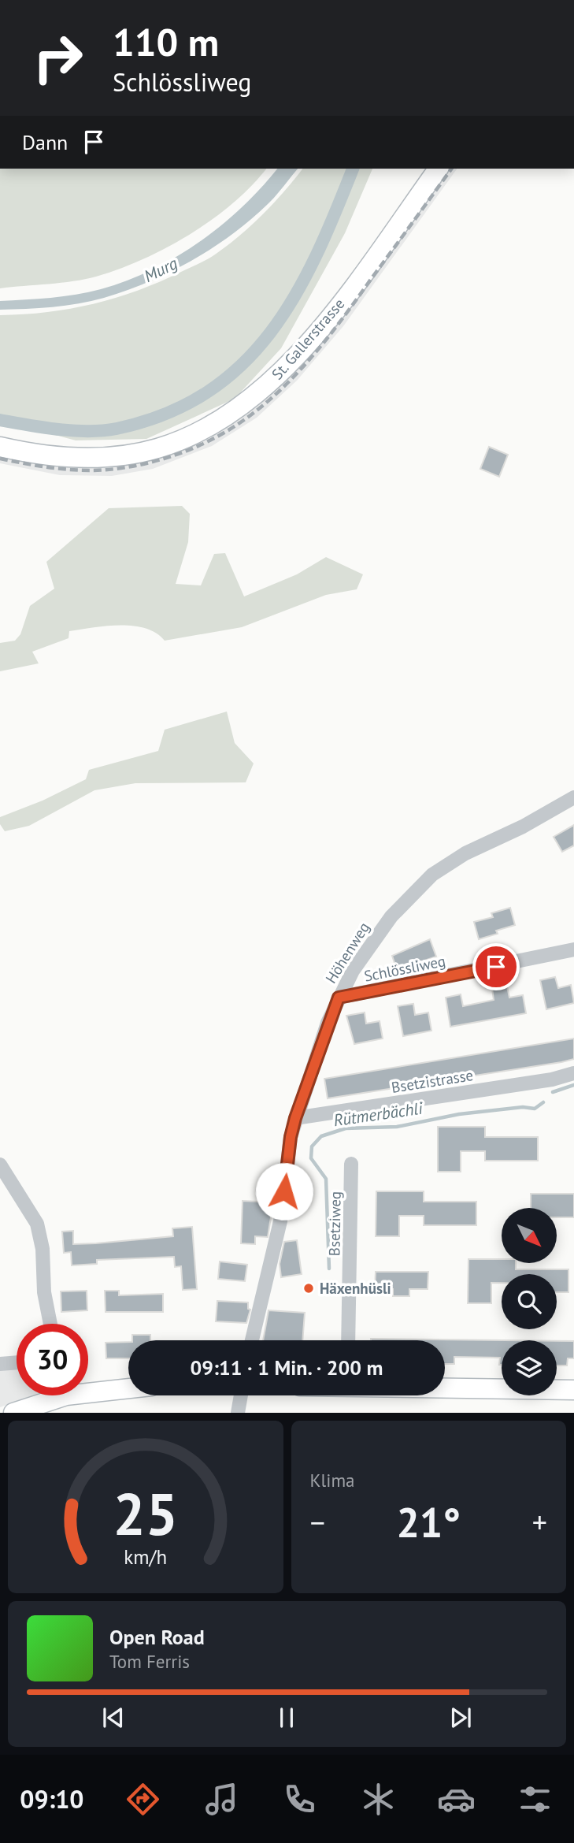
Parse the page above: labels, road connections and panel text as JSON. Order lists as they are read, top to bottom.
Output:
{
  "streets": {
    "main road": ["St. Gallerstrasse"],
    "street": [
      "Höhenweg",
      "Schlössliweg",
      "Bsetzistrasse",
      "Bsetziweg"
    ]
  },
  "crossings": [
    ["Höhenweg", "Schlössliweg"],
    ["Höhenweg", "Bsetzistrasse"]
  ],
  "water": ["Murg", "Rütmerbächli"],
  "places": ["Häxenhüsli"],
  "north": "bottom right",
  "page": {
    "turn": ["110 m", "Schlössliweg"],
    "then": "Dann",
    "limit": "30",
    "trip": "09:11 · 1 Min. · 200 m",
    "tile": "Klima",
    "heat": ["−", "21°", "+"],
    "song": ["Open Road", "Tom Ferris"],
    "tabs": "09:10",
    "gauge": ["25", "km/h"]
  }
}
